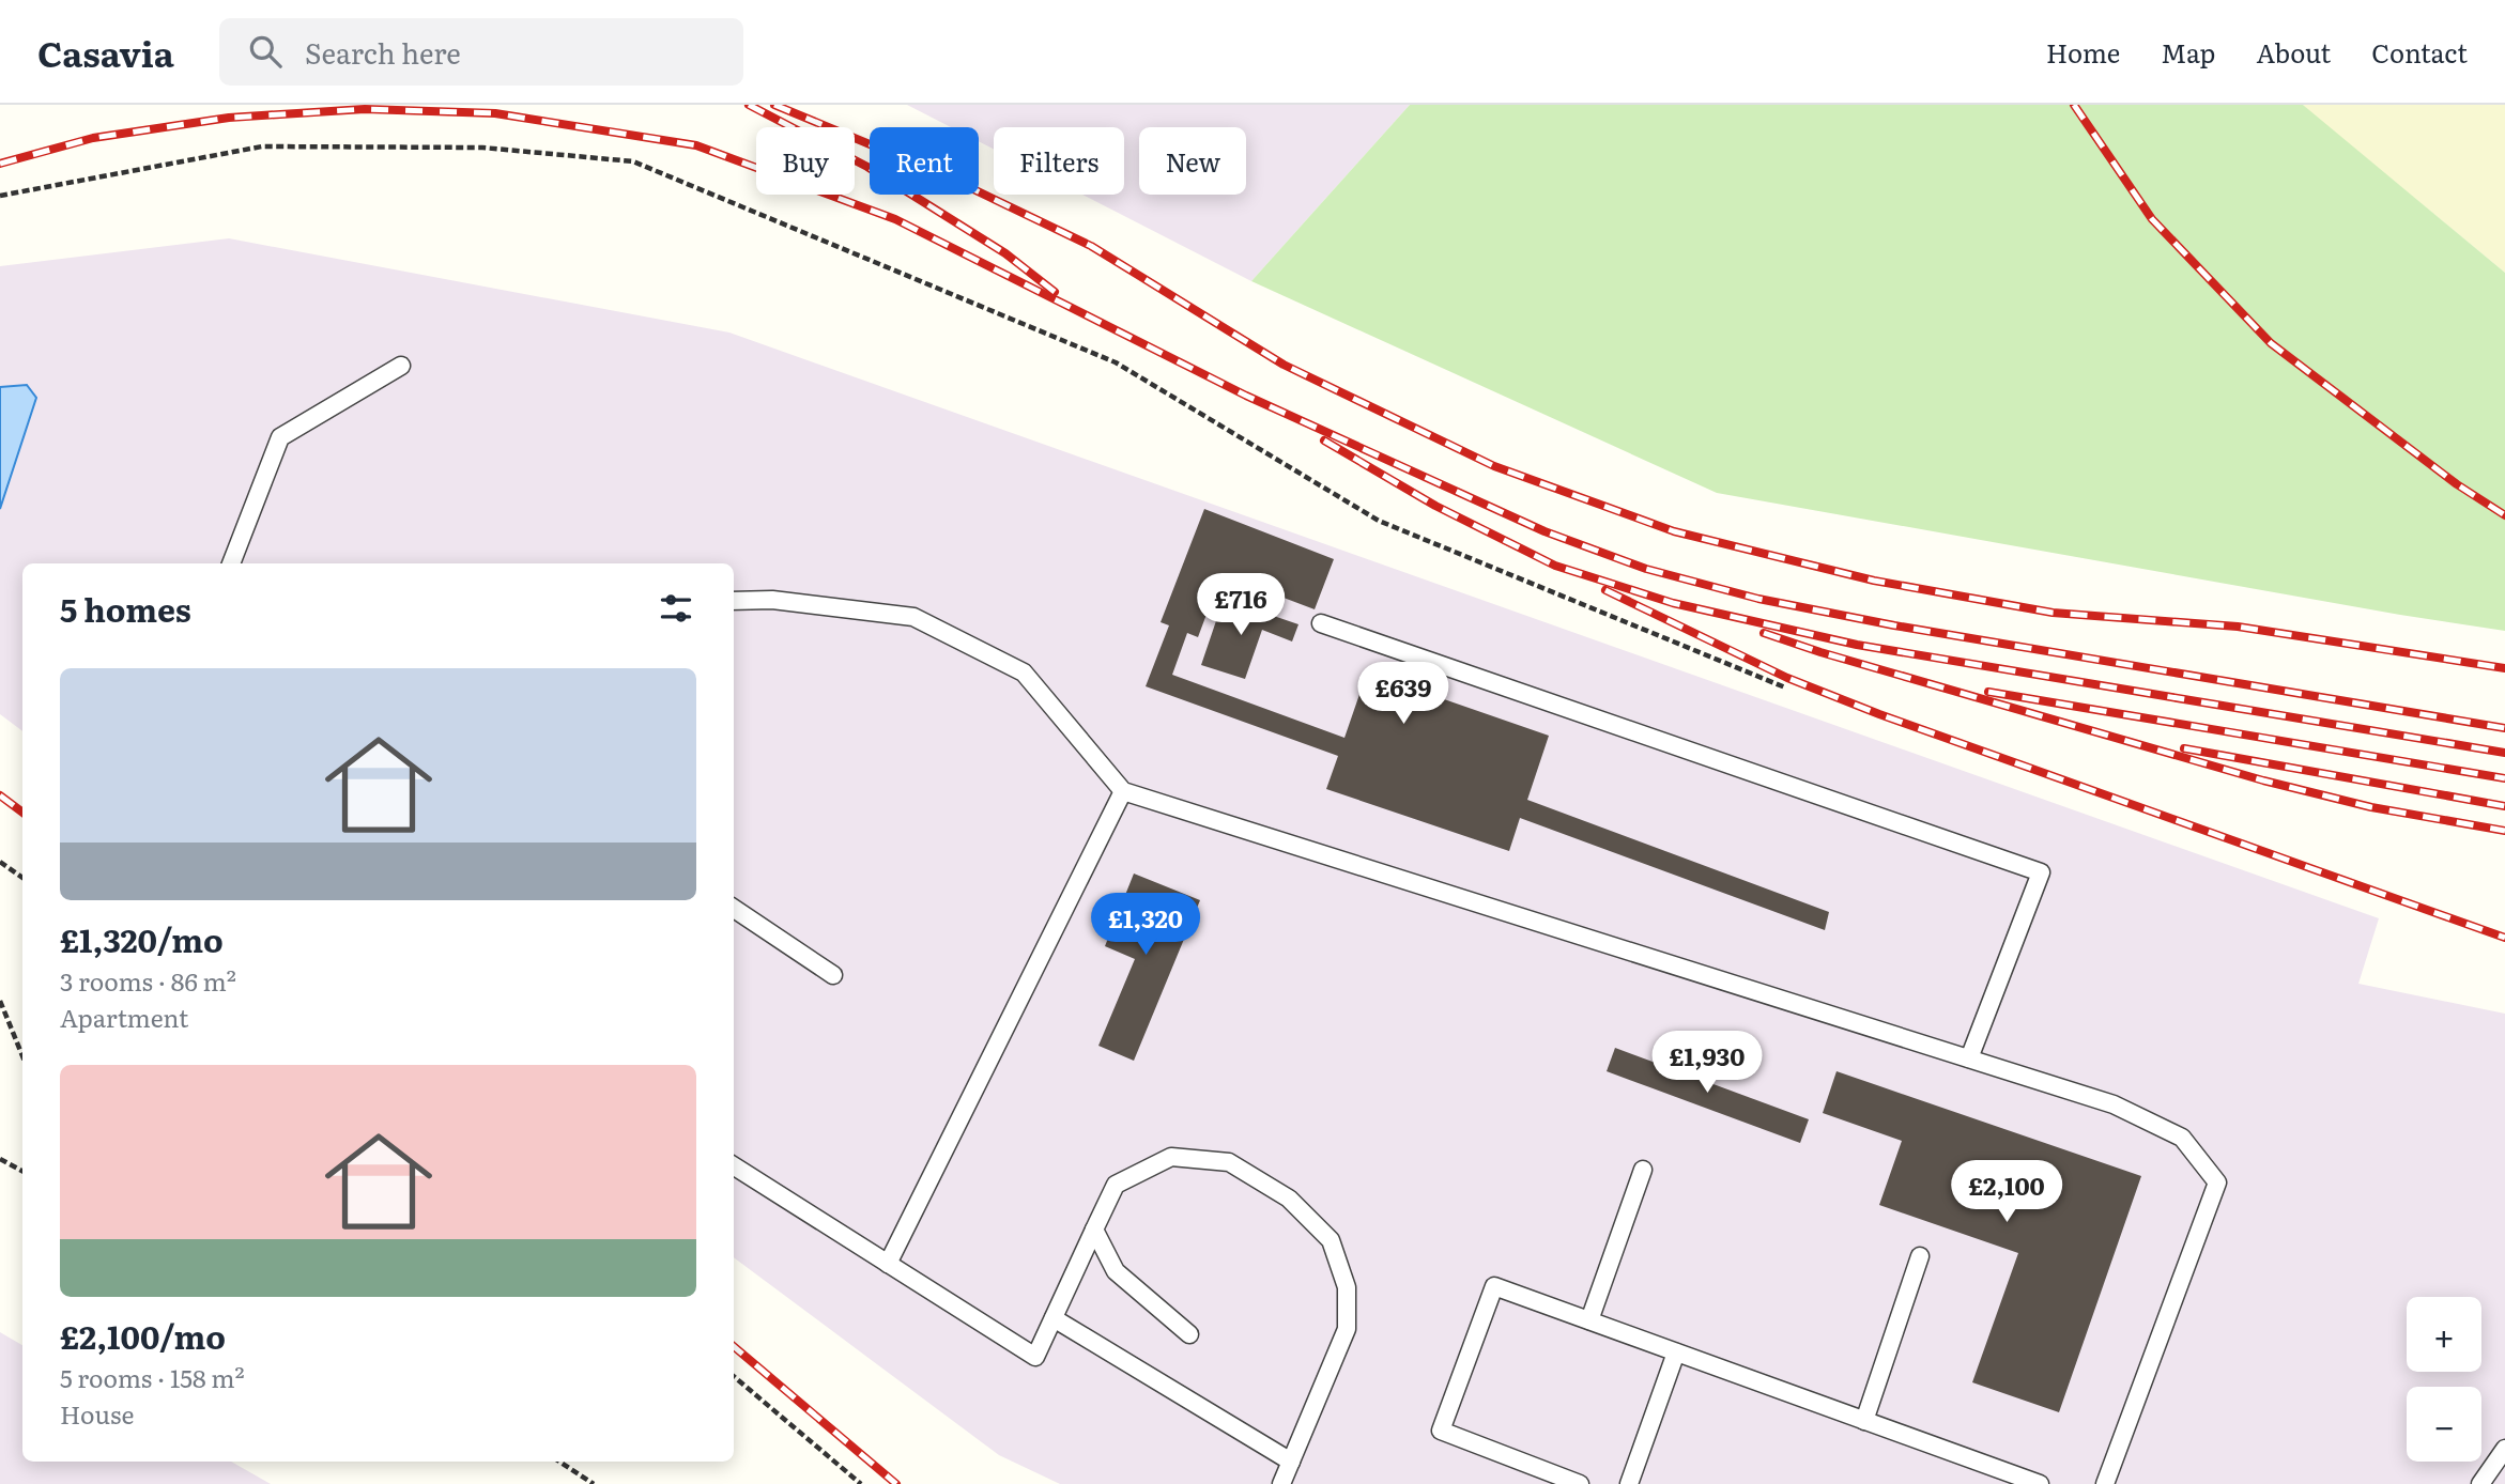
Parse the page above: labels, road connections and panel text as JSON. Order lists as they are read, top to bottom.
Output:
{
  "page": {
    "header": "Casavia",
    "search": "Search here",
    "nav": [
      "Home",
      "Map",
      "About",
      "Contact"
    ],
    "chip": [
      "Buy",
      "Rent",
      "Filters",
      "New"
    ],
    "heading": "5 homes",
    "price": [
      "£716",
      "£639",
      "£1,320",
      "£1,930",
      "£2,100"
    ],
    "list": [
      {
        "name": "£1,320/mo",
        "note": "3 rooms · 86 m² · Apartment"
      },
      {
        "name": "£2,100/mo",
        "note": "5 rooms · 158 m² · House"
      }
    ],
    "map_buttons": ["+", "−"]
  }
}
